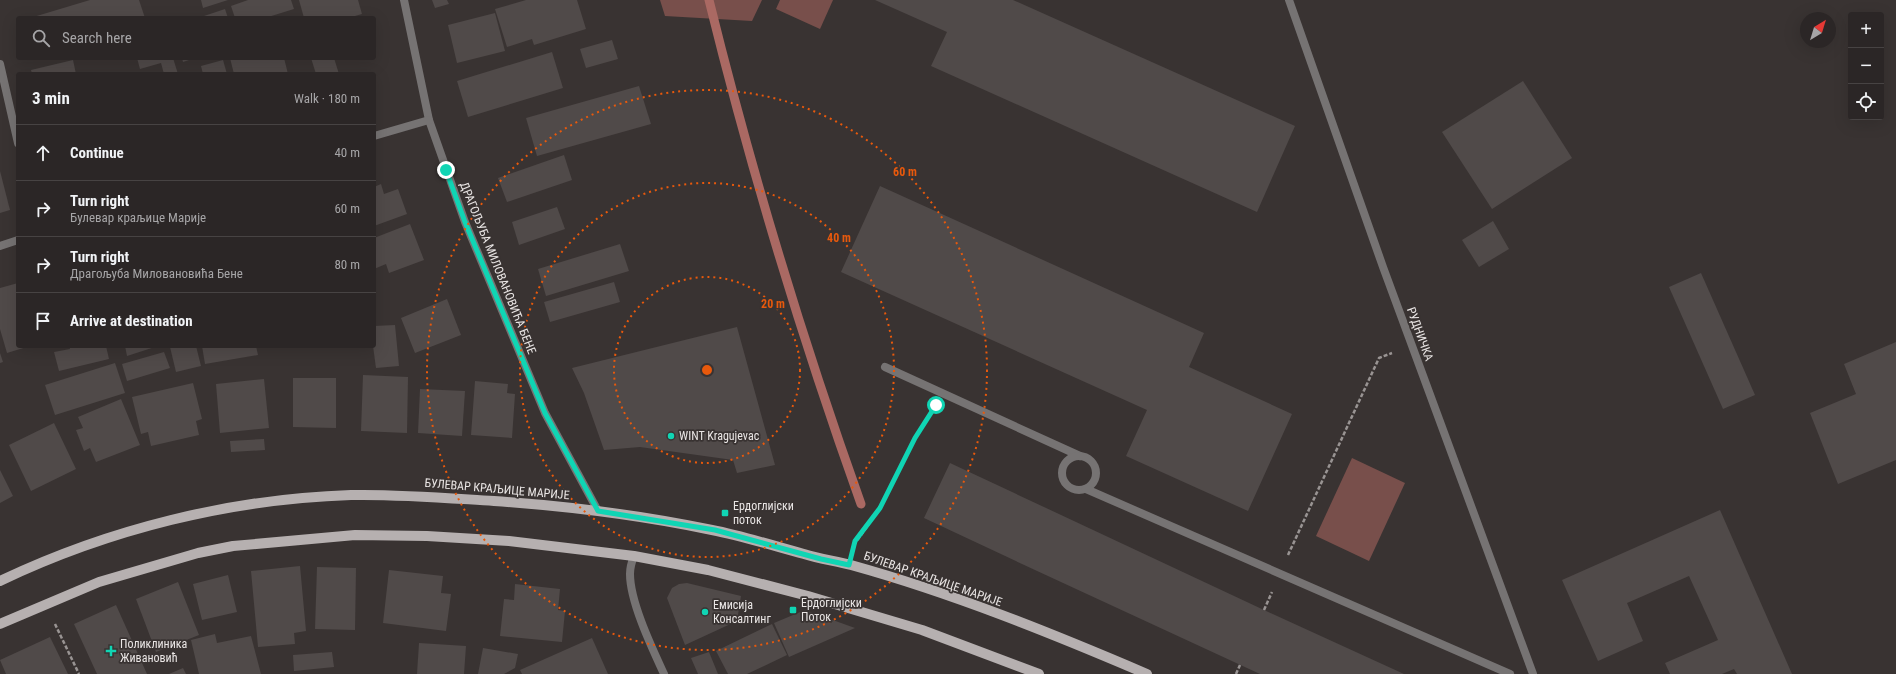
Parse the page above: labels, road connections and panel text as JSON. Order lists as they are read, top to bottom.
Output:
{
  "streets": {
    "main road": ["БУЛЕВАР КРАЉИЦЕ МАРИЈЕ"],
    "street": ["ДРАГОЉУБА МИЛОВАНОВИЋА БЕНЕ", "РУДНИЧКА"]
  },
  "crossings": [
    ["ДРАГОЉУБА МИЛОВАНОВИЋА БЕНЕ", "БУЛЕВАР КРАЉИЦЕ МАРИЈЕ"]
  ],
  "places": {
    "other": ["WINT Kragujevac", "Емисија Консалтинг"],
    "transit": ["Ердоглијски поток", "Ердоглијски Поток"],
    "health": ["Поликлиника Живановић"]
  },
  "north": "top right",
  "page": {
    "map_buttons": ["+", "−"],
    "search": "Search here",
    "heading": ["3 min", "Walk · 180 m"],
    "list": [
      ["Continue", "40 m"],
      ["Turn right", "Булевар краљице Марије", "60 m"],
      ["Turn right", "Драгољуба Миловановића Бене", "80 m"],
      "Arrive at destination"
    ]
  },
  "rings": ["60 m", "40 m", "20 m"]
}
